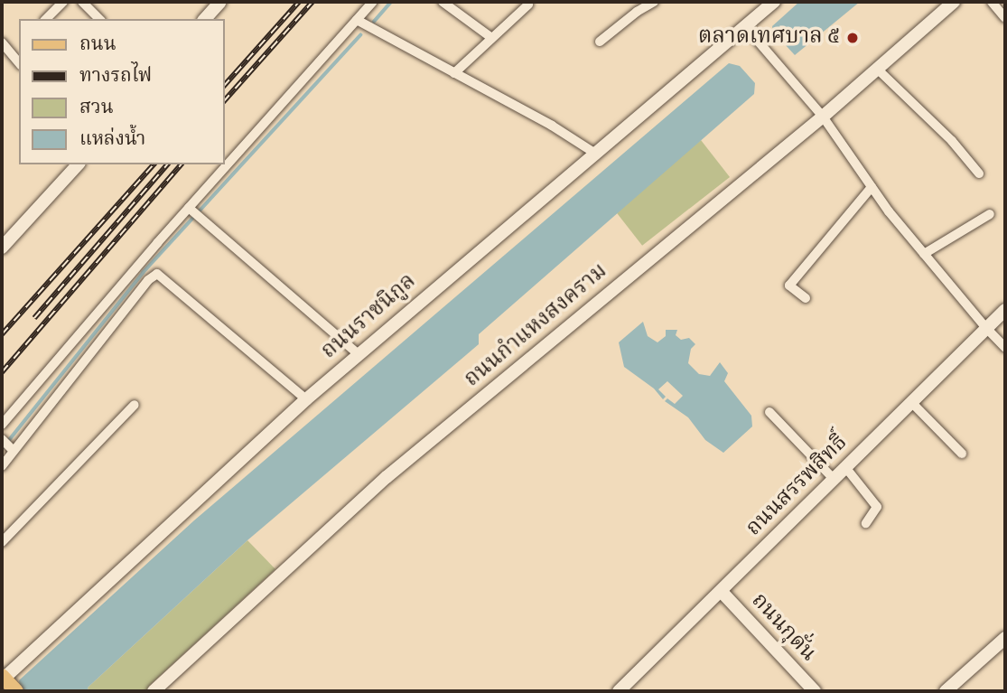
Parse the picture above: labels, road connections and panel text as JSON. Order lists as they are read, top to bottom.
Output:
{
  "streets": {
    "street": [
      "ถนนราชนิกูล",
      "ถนนกำแหงสงคราม",
      "ถนนสรรพสิทธิ์",
      "ถนนกุดั่น"
    ]
  },
  "crossings": [
    ["ถนนสรรพสิทธิ์", "ถนนกุดั่น"]
  ],
  "places": ["ตลาดเทศบาล ๕"],
  "legend": [
    "ถนน",
    "ทางรถไฟ",
    "สวน",
    "แหล่งน้ำ"
  ]
}
